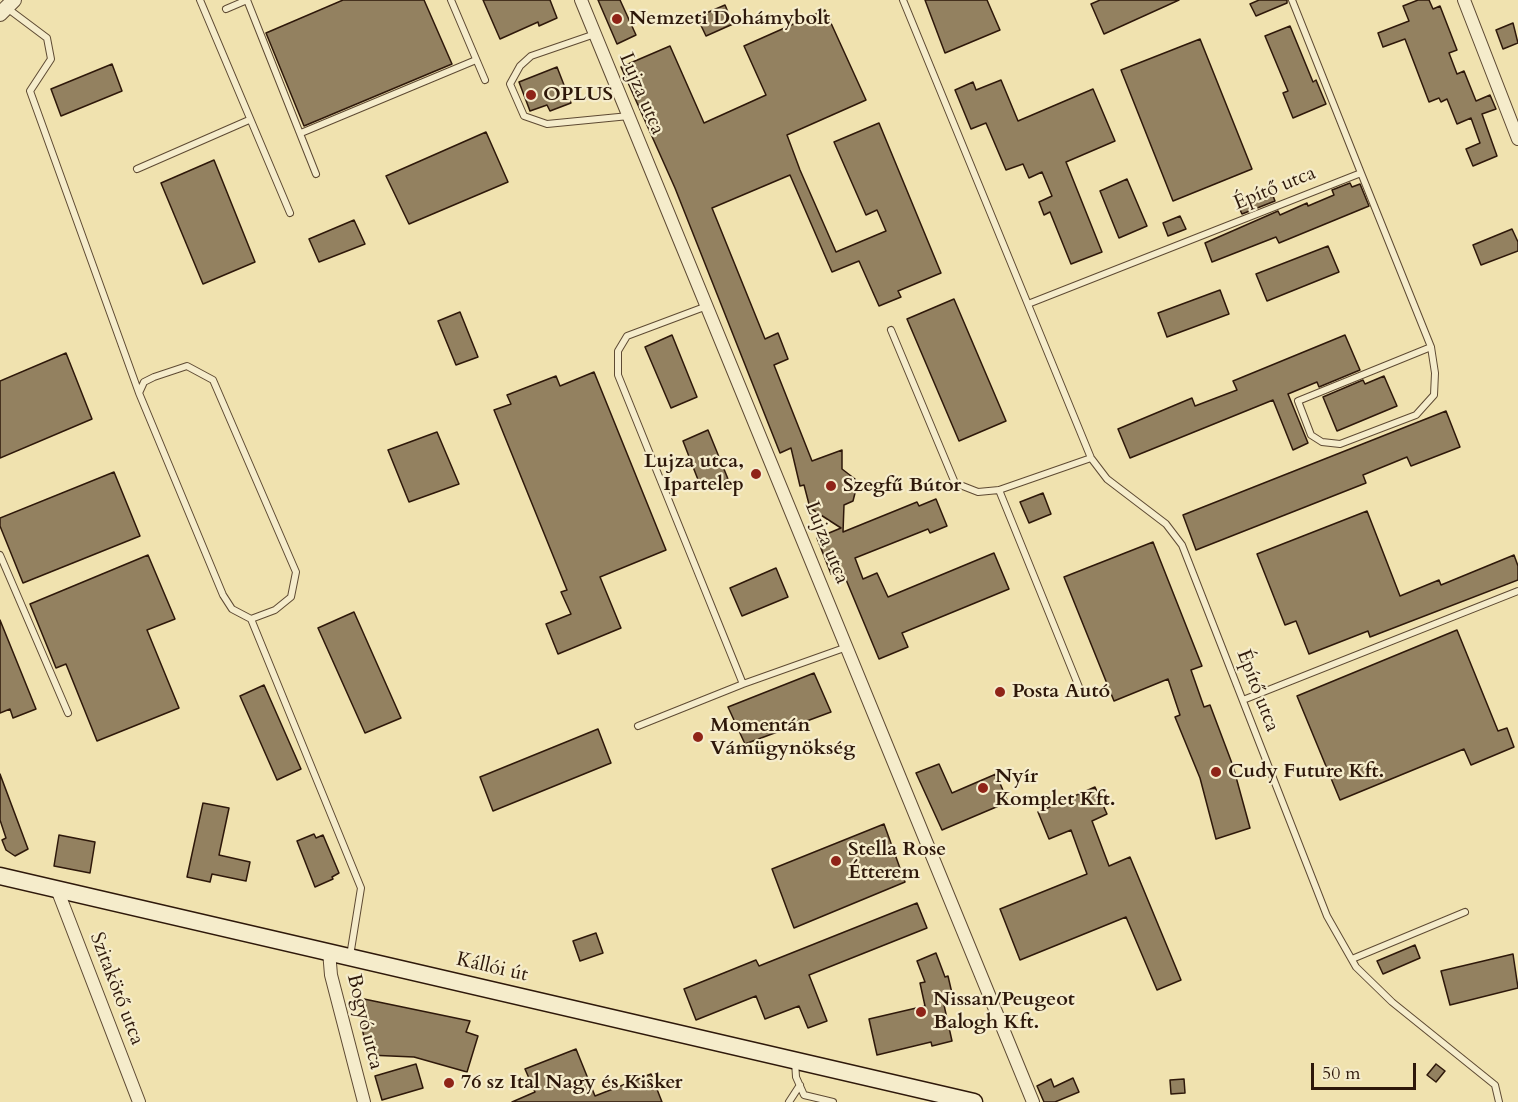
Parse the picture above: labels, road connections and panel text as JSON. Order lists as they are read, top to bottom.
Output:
{
  "streets": {
    "main road": ["Kállói út"],
    "street": ["Lujza utca", "Szitakötő utca", "Bogyó utca"],
    "lane": ["Építő utca"]
  },
  "crossings": [
    ["Kállói út", "Szitakötő utca"],
    ["Kállói út", "Bogyó utca"]
  ],
  "places": [
    "Nemzeti Dohámybolt",
    "OPLUS",
    "Lujza utca, Ipartelep",
    "Szegfű Bútor",
    "Posta Autó",
    "Momentán Vámügynökség",
    "Cudy Future Kft.",
    "Nyír Komplet Kft.",
    "Stella Rose Étterem",
    "Nissan/Peugeot Balogh Kft.",
    "76 sz Ital Nagy és Kisker"
  ],
  "scale_bar": "50 m"
}
